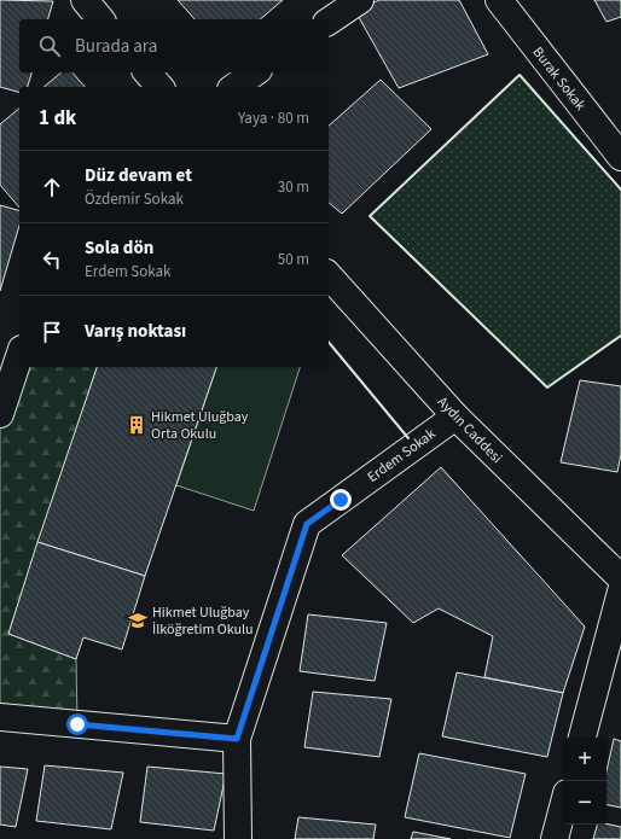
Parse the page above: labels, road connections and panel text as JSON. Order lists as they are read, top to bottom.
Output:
{
  "streets": {
    "street": ["Burak Sokak", "Aydın Caddesi", "Erdem Sokak"]
  },
  "crossings": [
    ["Aydın Caddesi", "Erdem Sokak"]
  ],
  "places": {
    "building": ["Hikmet Uluğbay Orta Okulu"],
    "school or university": ["Hikmet Uluğbay İlköğretim Okulu"]
  },
  "page": {
    "search": "Burada ara",
    "heading": ["1 dk", "Yaya · 80 m"],
    "list": [
      ["Düz devam et", "Özdemir Sokak", "30 m"],
      ["Sola dön", "Erdem Sokak", "50 m"],
      "Varış noktası"
    ],
    "map_buttons": ["+", "−"]
  }
}
